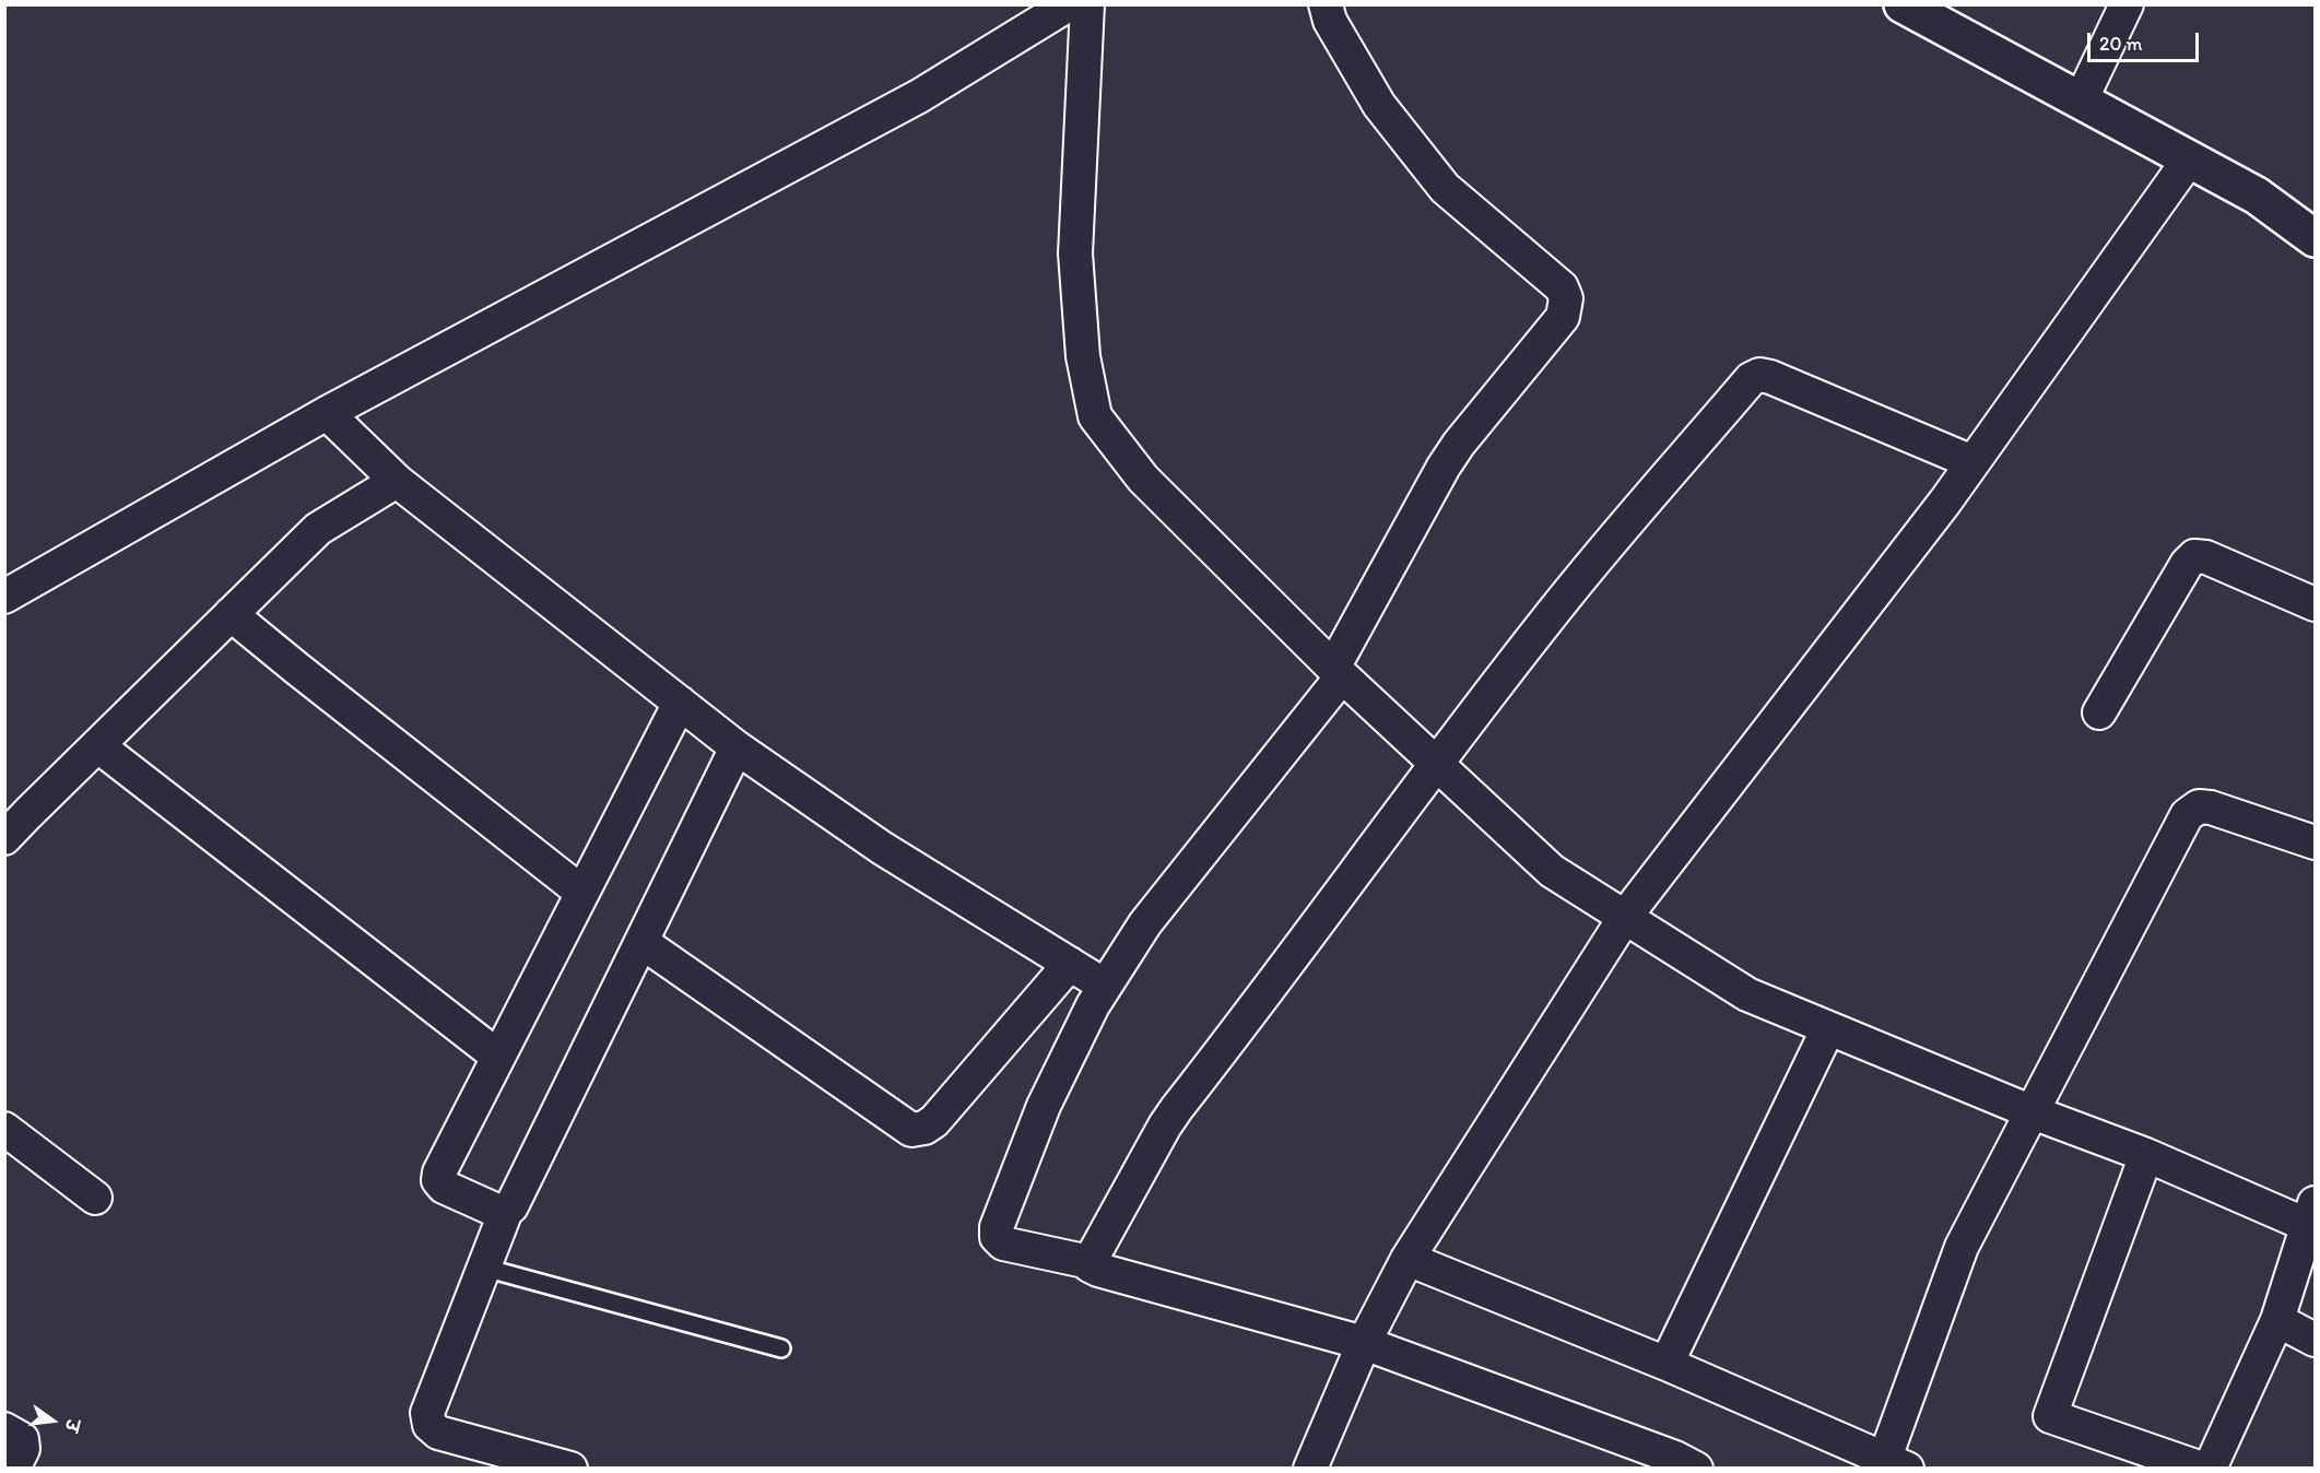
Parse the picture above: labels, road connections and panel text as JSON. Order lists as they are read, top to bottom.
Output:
{
  "scale_bar": "20 m",
  "north": "right"
}
